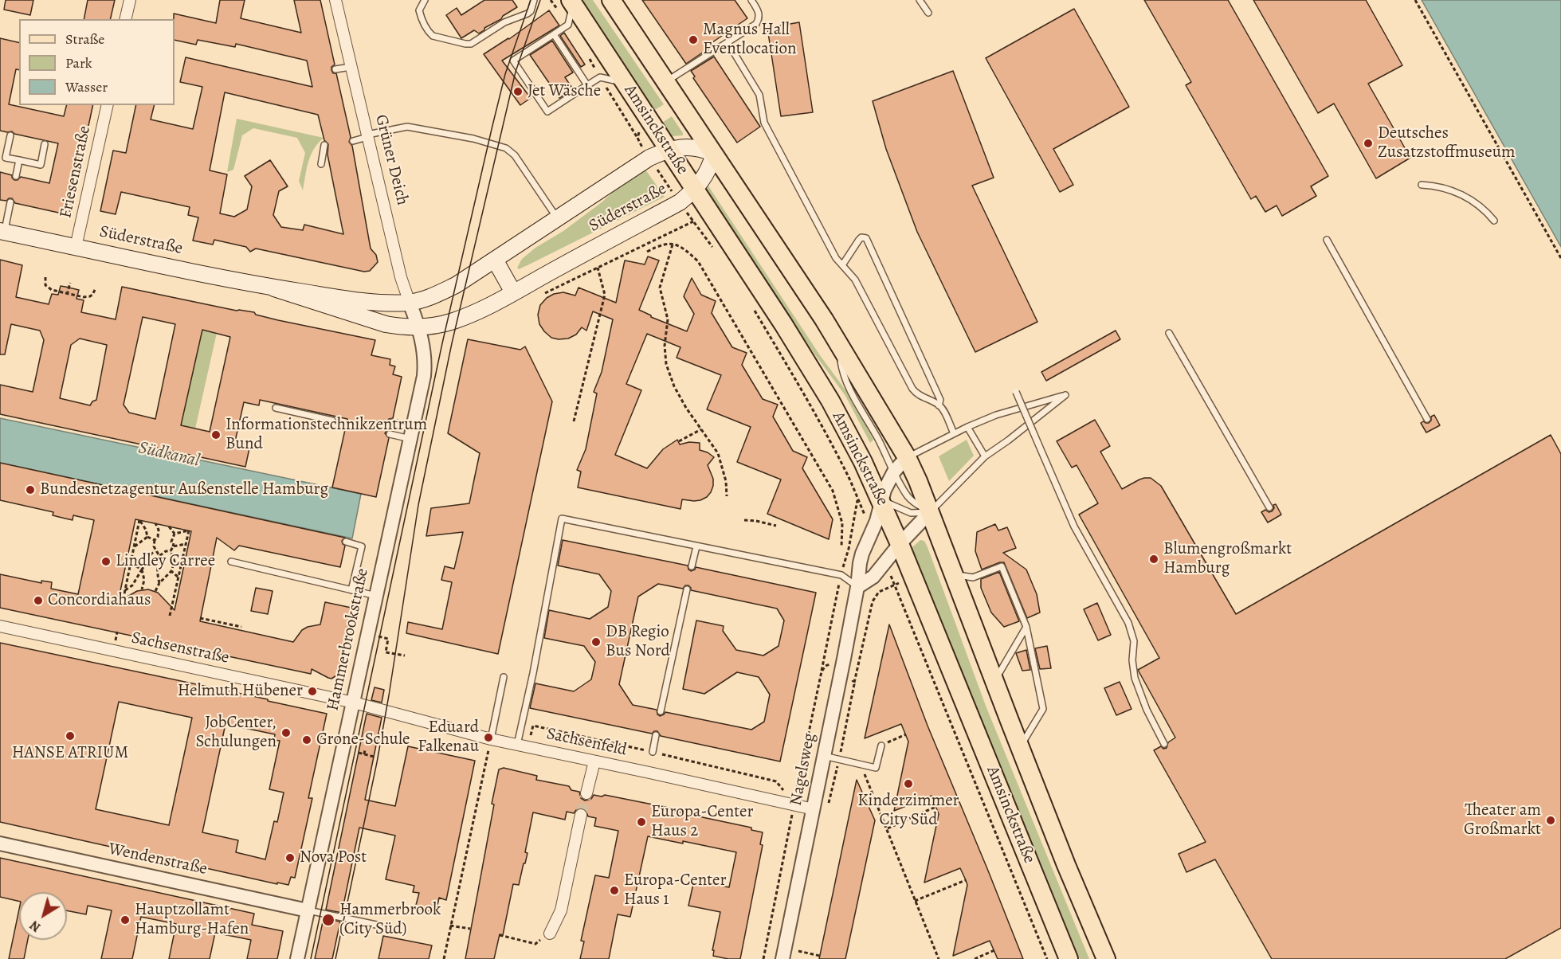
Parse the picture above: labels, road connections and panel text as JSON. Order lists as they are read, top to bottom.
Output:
{
  "streets": {
    "main road": ["Amsinckstraße", "Süderstraße"],
    "street": [
      "Grüner Deich",
      "Friesenstraße",
      "Hammerbrookstraße",
      "Sachsenstraße",
      "Sachsenfeld",
      "Nagelsweg",
      "Wendenstraße"
    ]
  },
  "crossings": [
    ["Amsinckstraße", "Süderstraße"],
    ["Amsinckstraße", "Nagelsweg"],
    ["Grüner Deich", "Süderstraße"],
    ["Grüner Deich", "Hammerbrookstraße"],
    ["Friesenstraße", "Süderstraße"],
    ["Süderstraße", "Hammerbrookstraße"],
    ["Hammerbrookstraße", "Sachsenstraße"],
    ["Hammerbrookstraße", "Sachsenfeld"],
    ["Hammerbrookstraße", "Wendenstraße"],
    ["Sachsenstraße", "Sachsenfeld"],
    ["Sachsenfeld", "Nagelsweg"]
  ],
  "water": ["Südkanal"],
  "places": [
    "Magnus Hall Eventlocation",
    "Jet Wäsche",
    "Deutsches Zusatzstoffmuseum",
    "Informationstechnikzentrum Bund",
    "Bundesnetzagentur Außenstelle Hamburg",
    "Blumengroßmarkt Hamburg",
    "Lindley Carree",
    "Concordiahaus",
    "DB Regio Bus Nord",
    "Helmuth Hübener",
    "JobCenter, Schulungen",
    "HANSE ATRIUM",
    "Eduard Falkenau",
    "Grone-Schule",
    "Kinderzimmer City Süd",
    "Theater am Großmarkt",
    "Europa-Center Haus 2",
    "Nova Post",
    "Europa-Center Haus 1",
    "Hauptzollamt Hamburg-Hafen",
    "Hammerbrook (City Süd)"
  ],
  "legend": ["Straße", "Park", "Wasser"],
  "north": "bottom left"
}
